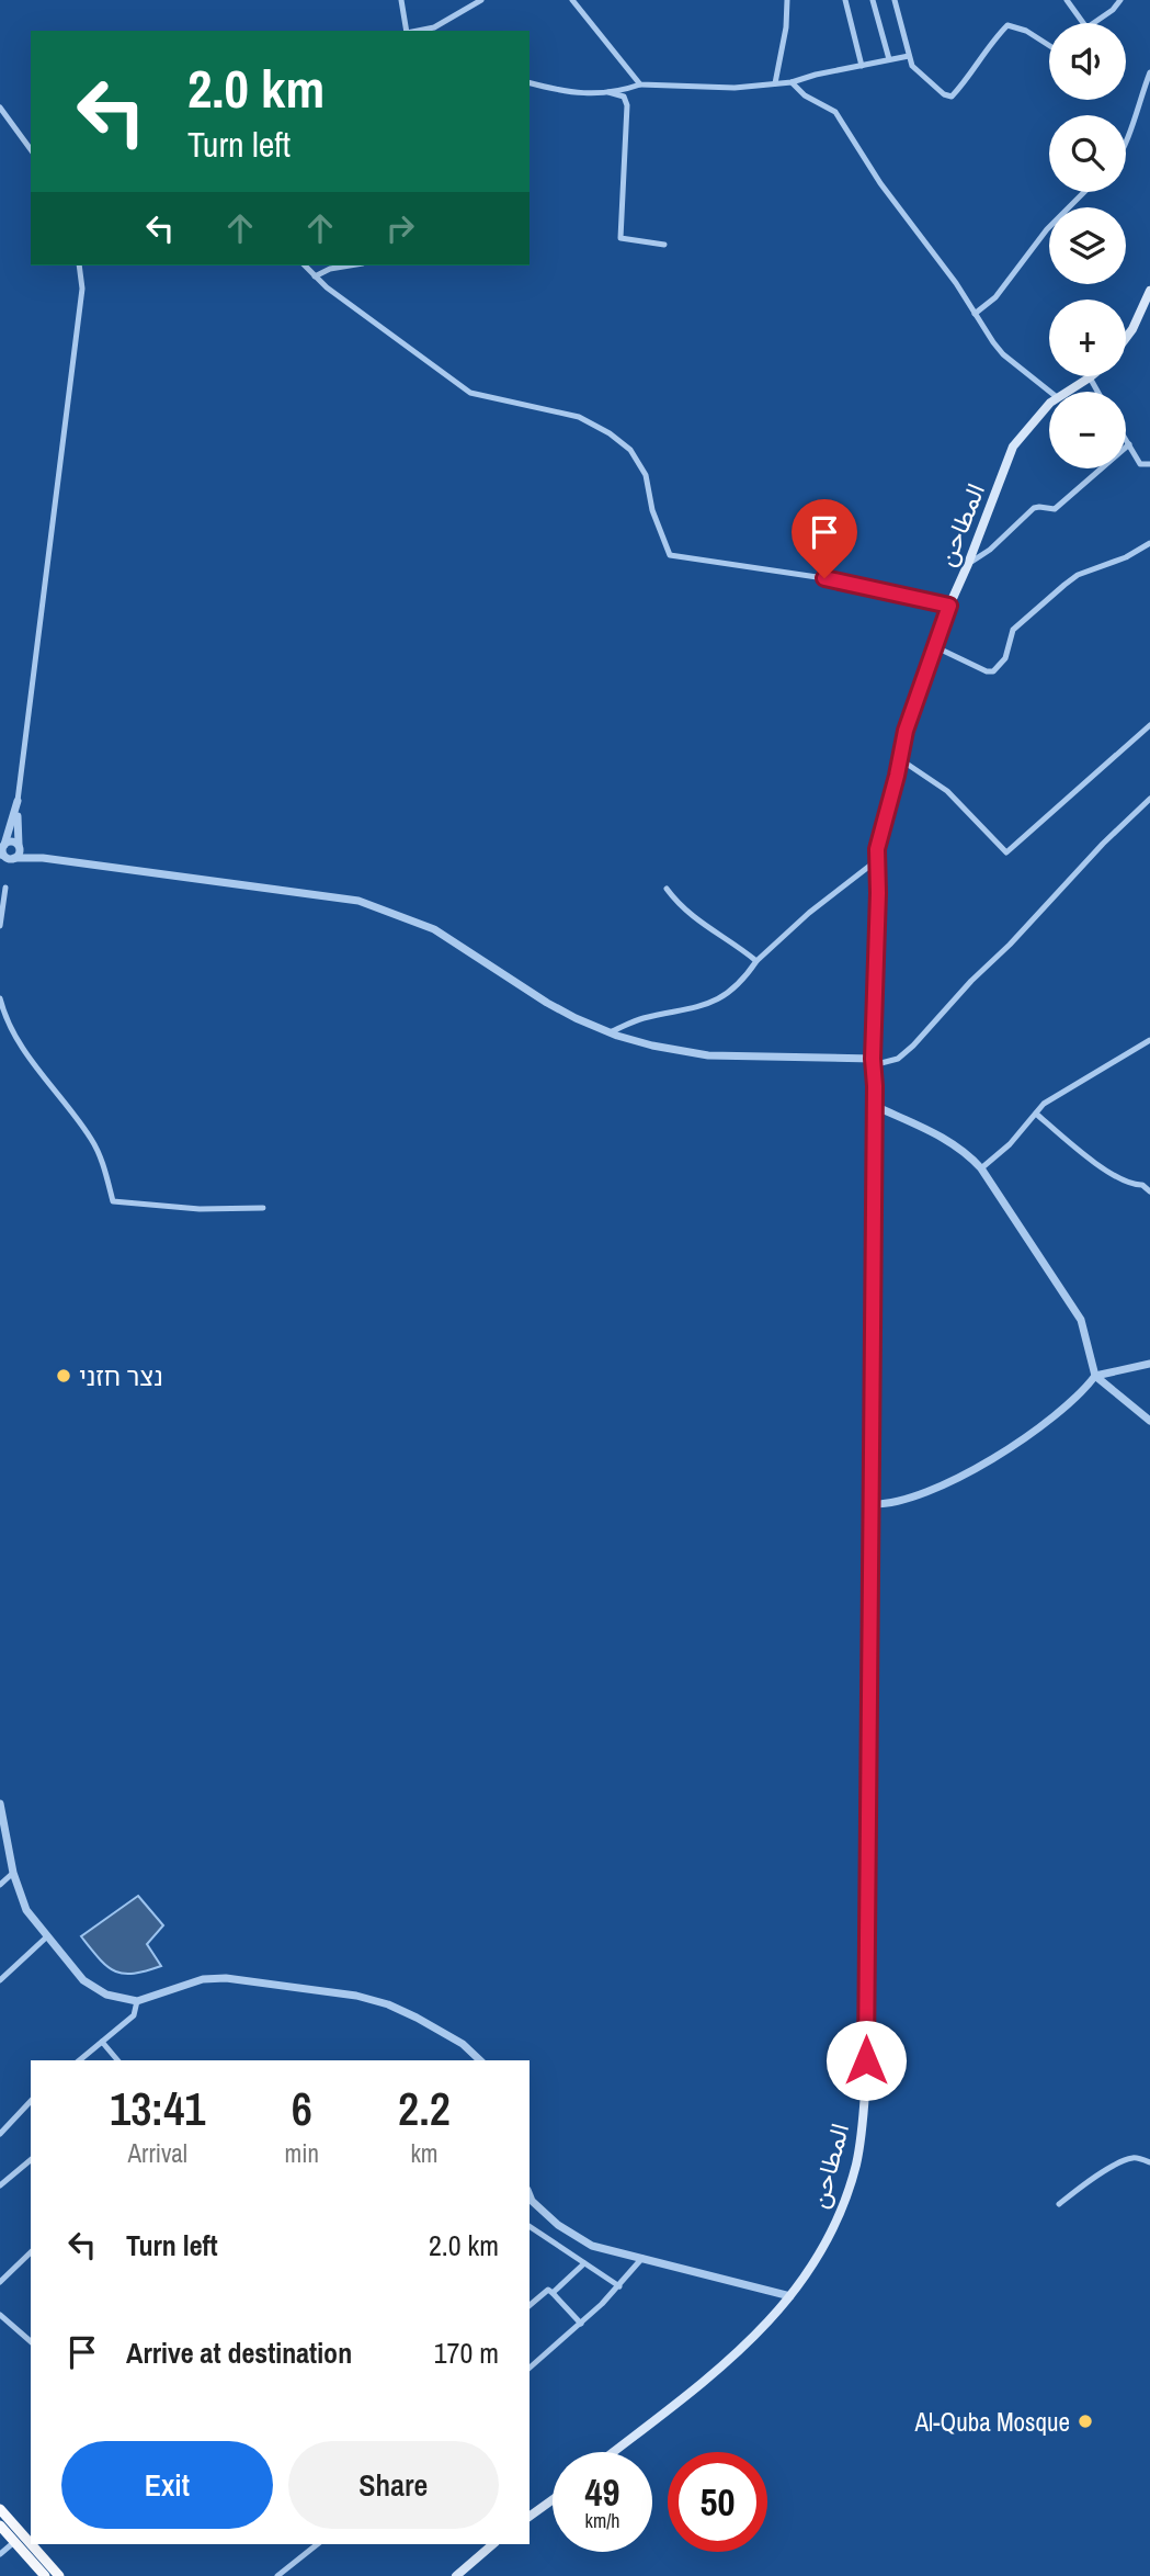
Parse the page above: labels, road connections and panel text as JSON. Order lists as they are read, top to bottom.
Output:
{
  "streets": {
    "main road": ["المطاحن"]
  },
  "places": ["נצר חזני", "Al-Quba Mosque"],
  "page": {
    "map_buttons": ["+", "−"],
    "turn": ["2.0 km", "Turn left"],
    "eta": [
      "13:41",
      "Arrival",
      "6",
      "min",
      "2.2",
      "km"
    ],
    "list": [
      {
        "name": "Turn left",
        "value": "2.0 km"
      },
      {
        "name": "Arrive at destination",
        "value": "170 m"
      }
    ],
    "buttons": ["Exit", "Share"],
    "speed": "49 km/h",
    "limit": "50"
  }
}
